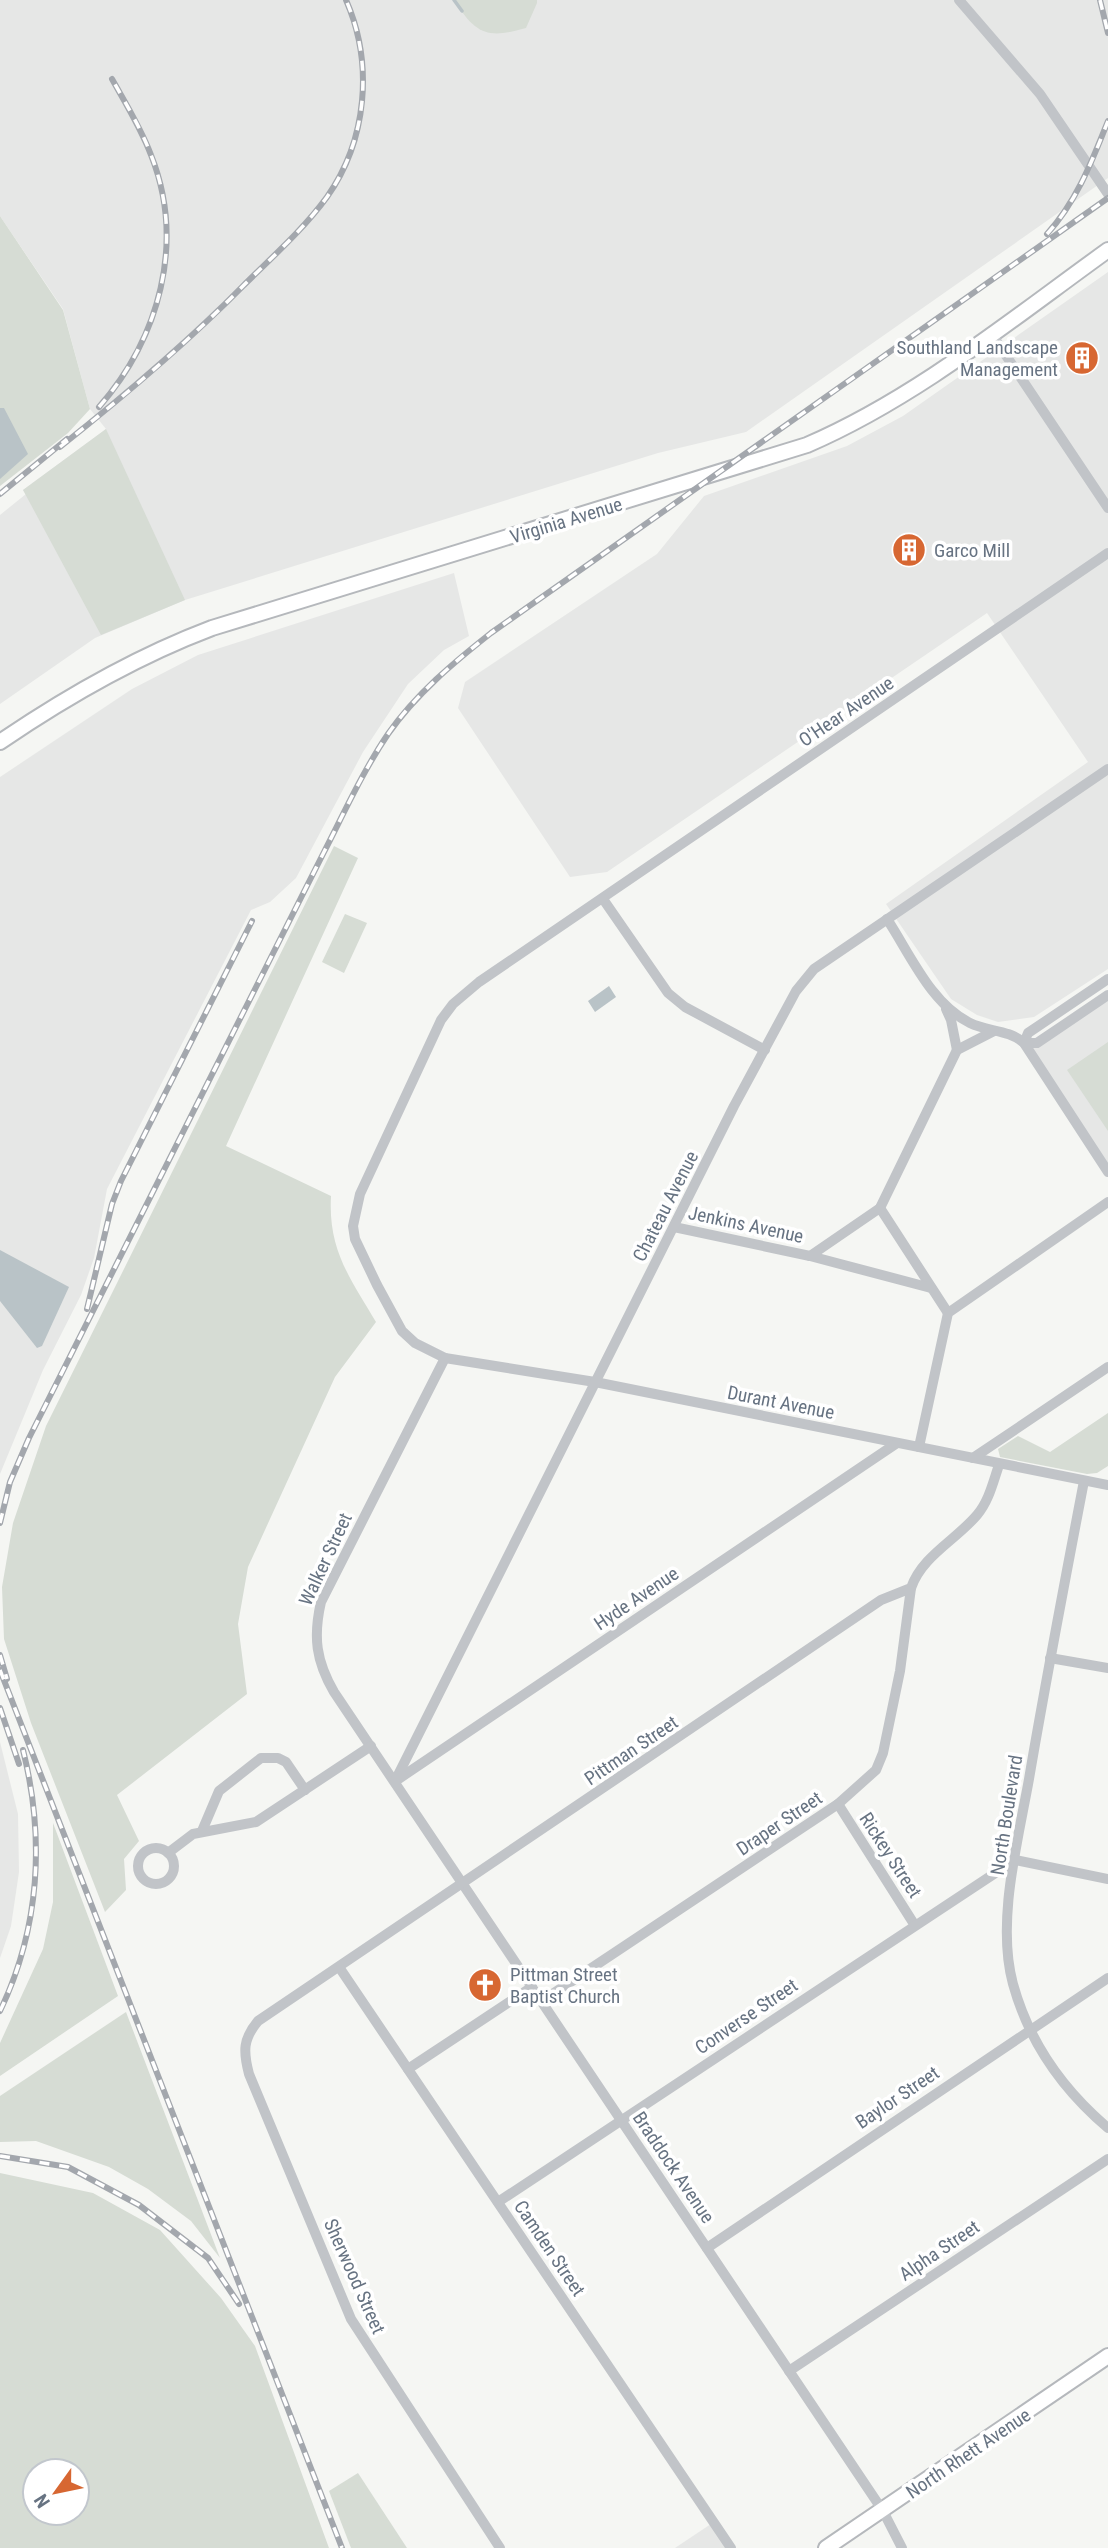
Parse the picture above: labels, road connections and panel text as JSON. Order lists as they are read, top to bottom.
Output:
{
  "streets": {
    "main road": ["Virginia Avenue", "North Rhett Avenue"],
    "street": [
      "O'Hear Avenue",
      "Chateau Avenue",
      "Jenkins Avenue",
      "Durant Avenue",
      "Walker Street",
      "Hyde Avenue",
      "Pittman Street",
      "North Boulevard",
      "Draper Street",
      "Rickey Street",
      "Converse Street",
      "Baylor Street",
      "Braddock Avenue",
      "Camden Street",
      "Alpha Street",
      "Sherwood Street"
    ]
  },
  "crossings": [
    ["O'Hear Avenue", "Durant Avenue"],
    ["O'Hear Avenue", "Walker Street"],
    ["Chateau Avenue", "Jenkins Avenue"],
    ["Chateau Avenue", "Durant Avenue"],
    ["Chateau Avenue", "Walker Street"],
    ["Chateau Avenue", "Hyde Avenue"],
    ["Durant Avenue", "Walker Street"],
    ["Durant Avenue", "Hyde Avenue"],
    ["Durant Avenue", "North Boulevard"],
    ["Walker Street", "Hyde Avenue"],
    ["Walker Street", "Braddock Avenue"],
    ["Pittman Street", "Draper Street"],
    ["Pittman Street", "Braddock Avenue"],
    ["Pittman Street", "Camden Street"],
    ["Pittman Street", "Sherwood Street"],
    ["North Boulevard", "Converse Street"],
    ["North Boulevard", "Baylor Street"],
    ["Draper Street", "Rickey Street"],
    ["Draper Street", "Braddock Avenue"],
    ["Rickey Street", "Converse Street"],
    ["Converse Street", "Braddock Avenue"],
    ["Converse Street", "Camden Street"],
    ["Baylor Street", "Braddock Avenue"],
    ["Braddock Avenue", "Alpha Street"],
    ["Braddock Avenue", "North Rhett Avenue"]
  ],
  "places": {
    "building": ["Southland Landscape Management", "Garco Mill"],
    "church": ["Pittman Street Baptist Church"]
  },
  "north": "bottom left"
}
